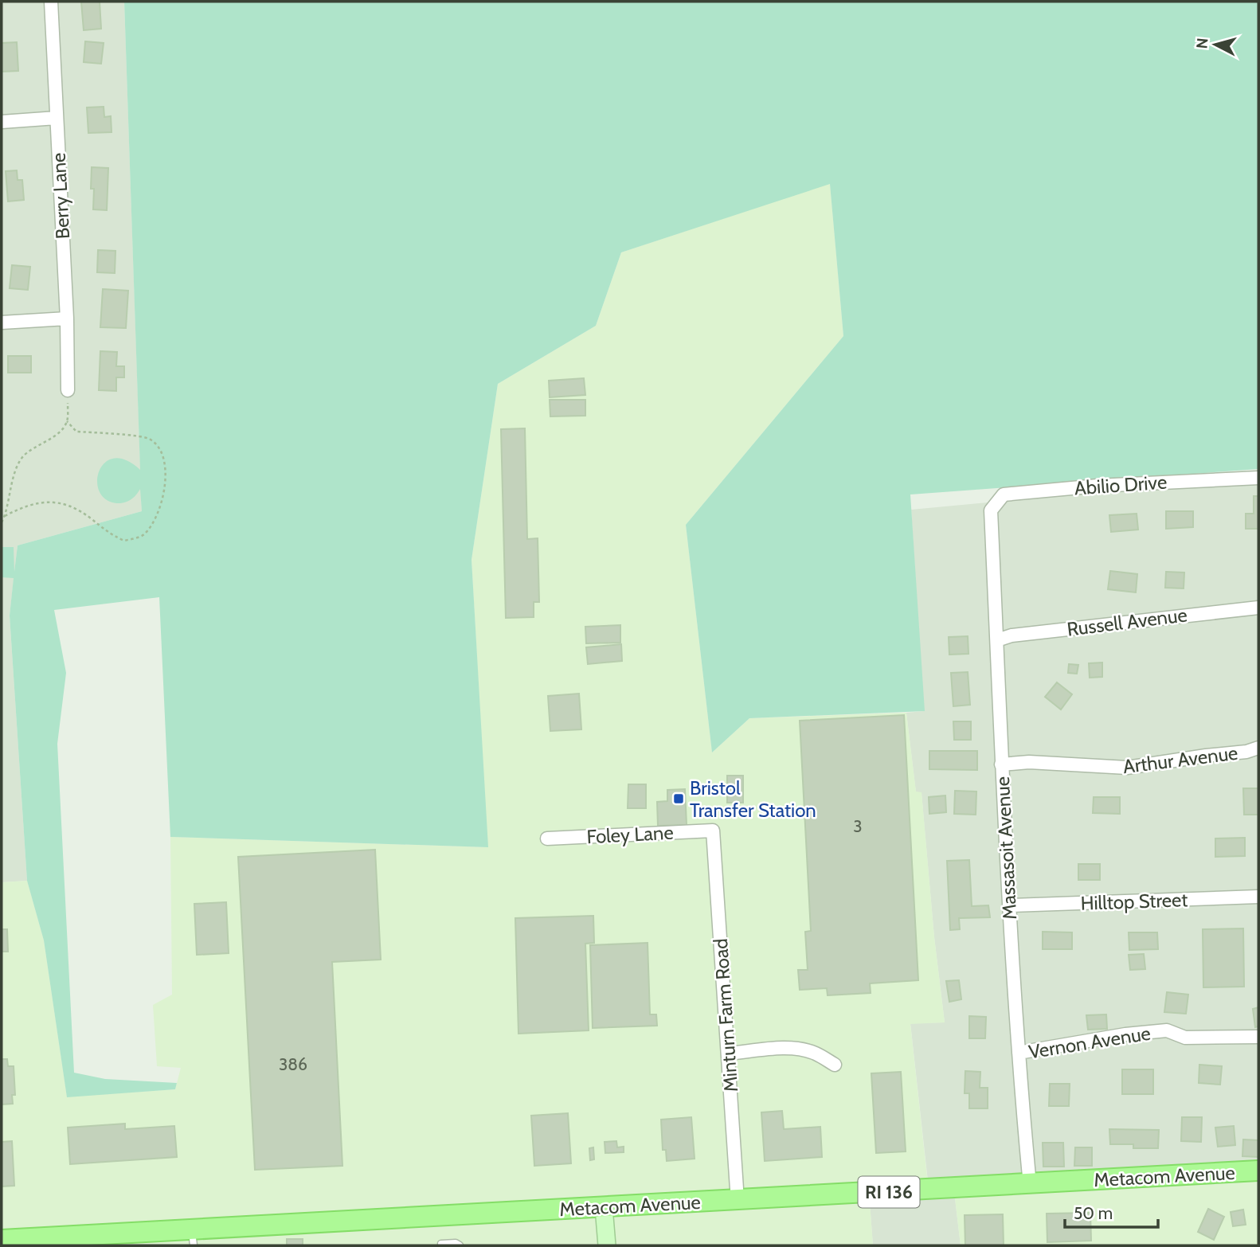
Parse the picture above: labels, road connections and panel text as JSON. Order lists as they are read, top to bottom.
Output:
{
  "streets": {
    "main road": ["Metacom Avenue", "RI 136"],
    "street": [
      "Berry Lane",
      "Abilio Drive",
      "Russell Avenue",
      "Arthur Avenue",
      "Foley Lane",
      "Massasoit Avenue",
      "Hilltop Street",
      "Minturn Farm Road",
      "Vernon Avenue"
    ]
  },
  "crossings": [
    ["Abilio Drive", "Massasoit Avenue"],
    ["Russell Avenue", "Massasoit Avenue"],
    ["Arthur Avenue", "Massasoit Avenue"],
    ["Foley Lane", "Minturn Farm Road"],
    ["Massasoit Avenue", "Hilltop Street"],
    ["Massasoit Avenue", "Vernon Avenue"],
    ["Massasoit Avenue", "Metacom Avenue"],
    ["Minturn Farm Road", "Metacom Avenue"]
  ],
  "places": {
    "transit": ["Bristol Transfer Station"]
  },
  "house_numbers": ["3", "386"],
  "scale_bar": "50 m",
  "north": "left"
}
